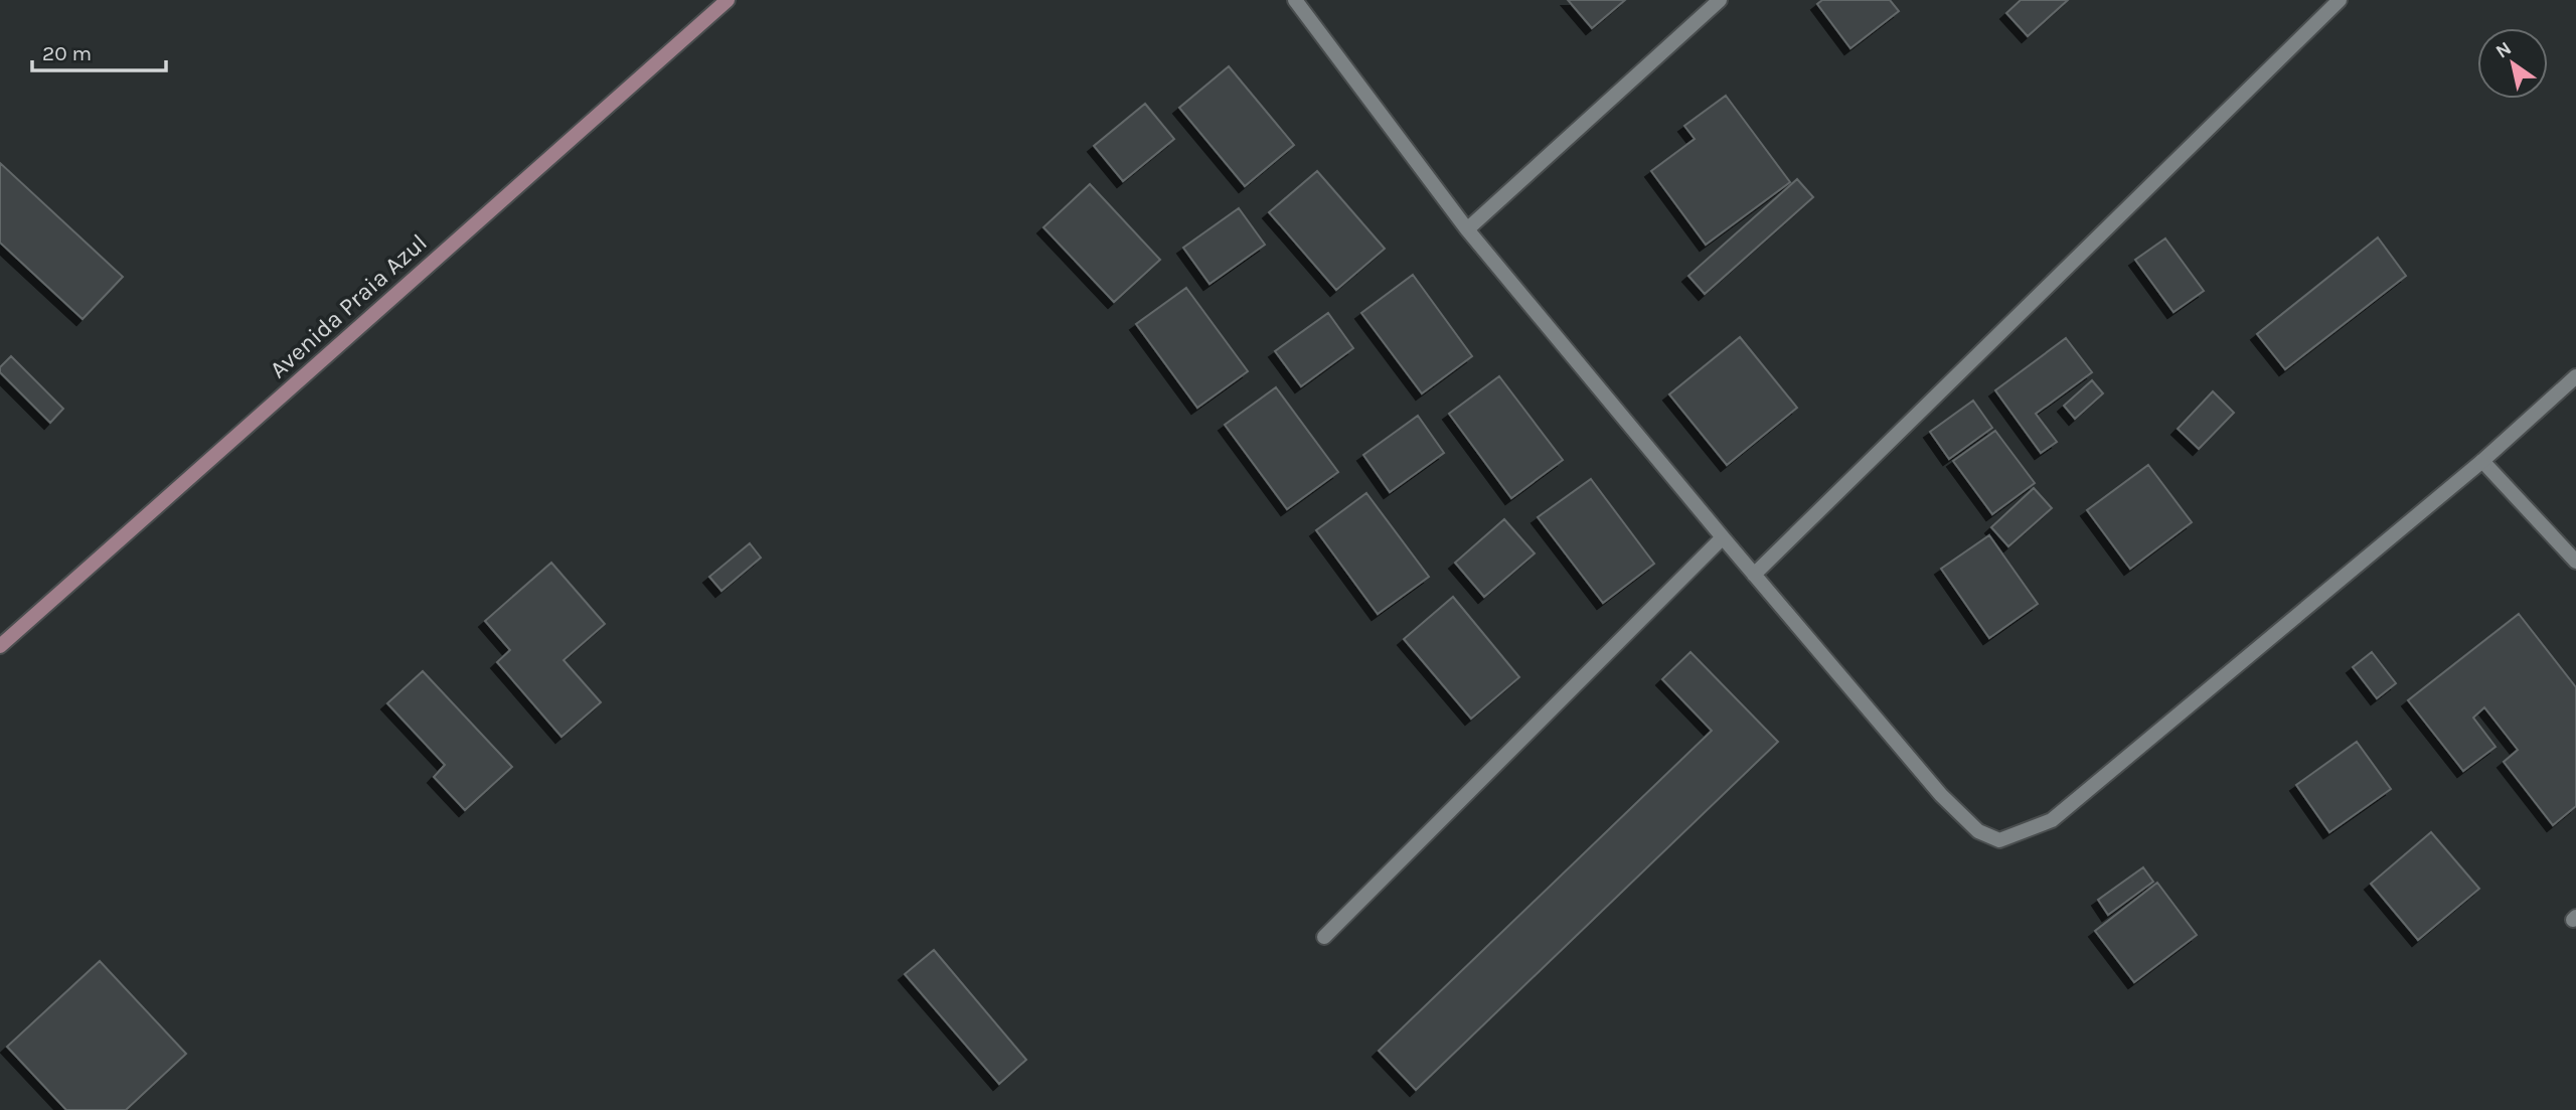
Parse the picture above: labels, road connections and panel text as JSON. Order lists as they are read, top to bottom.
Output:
{
  "streets": {
    "main road": ["Avenida Praia Azul"]
  },
  "scale_bar": "20 m",
  "north": "top left"
}
